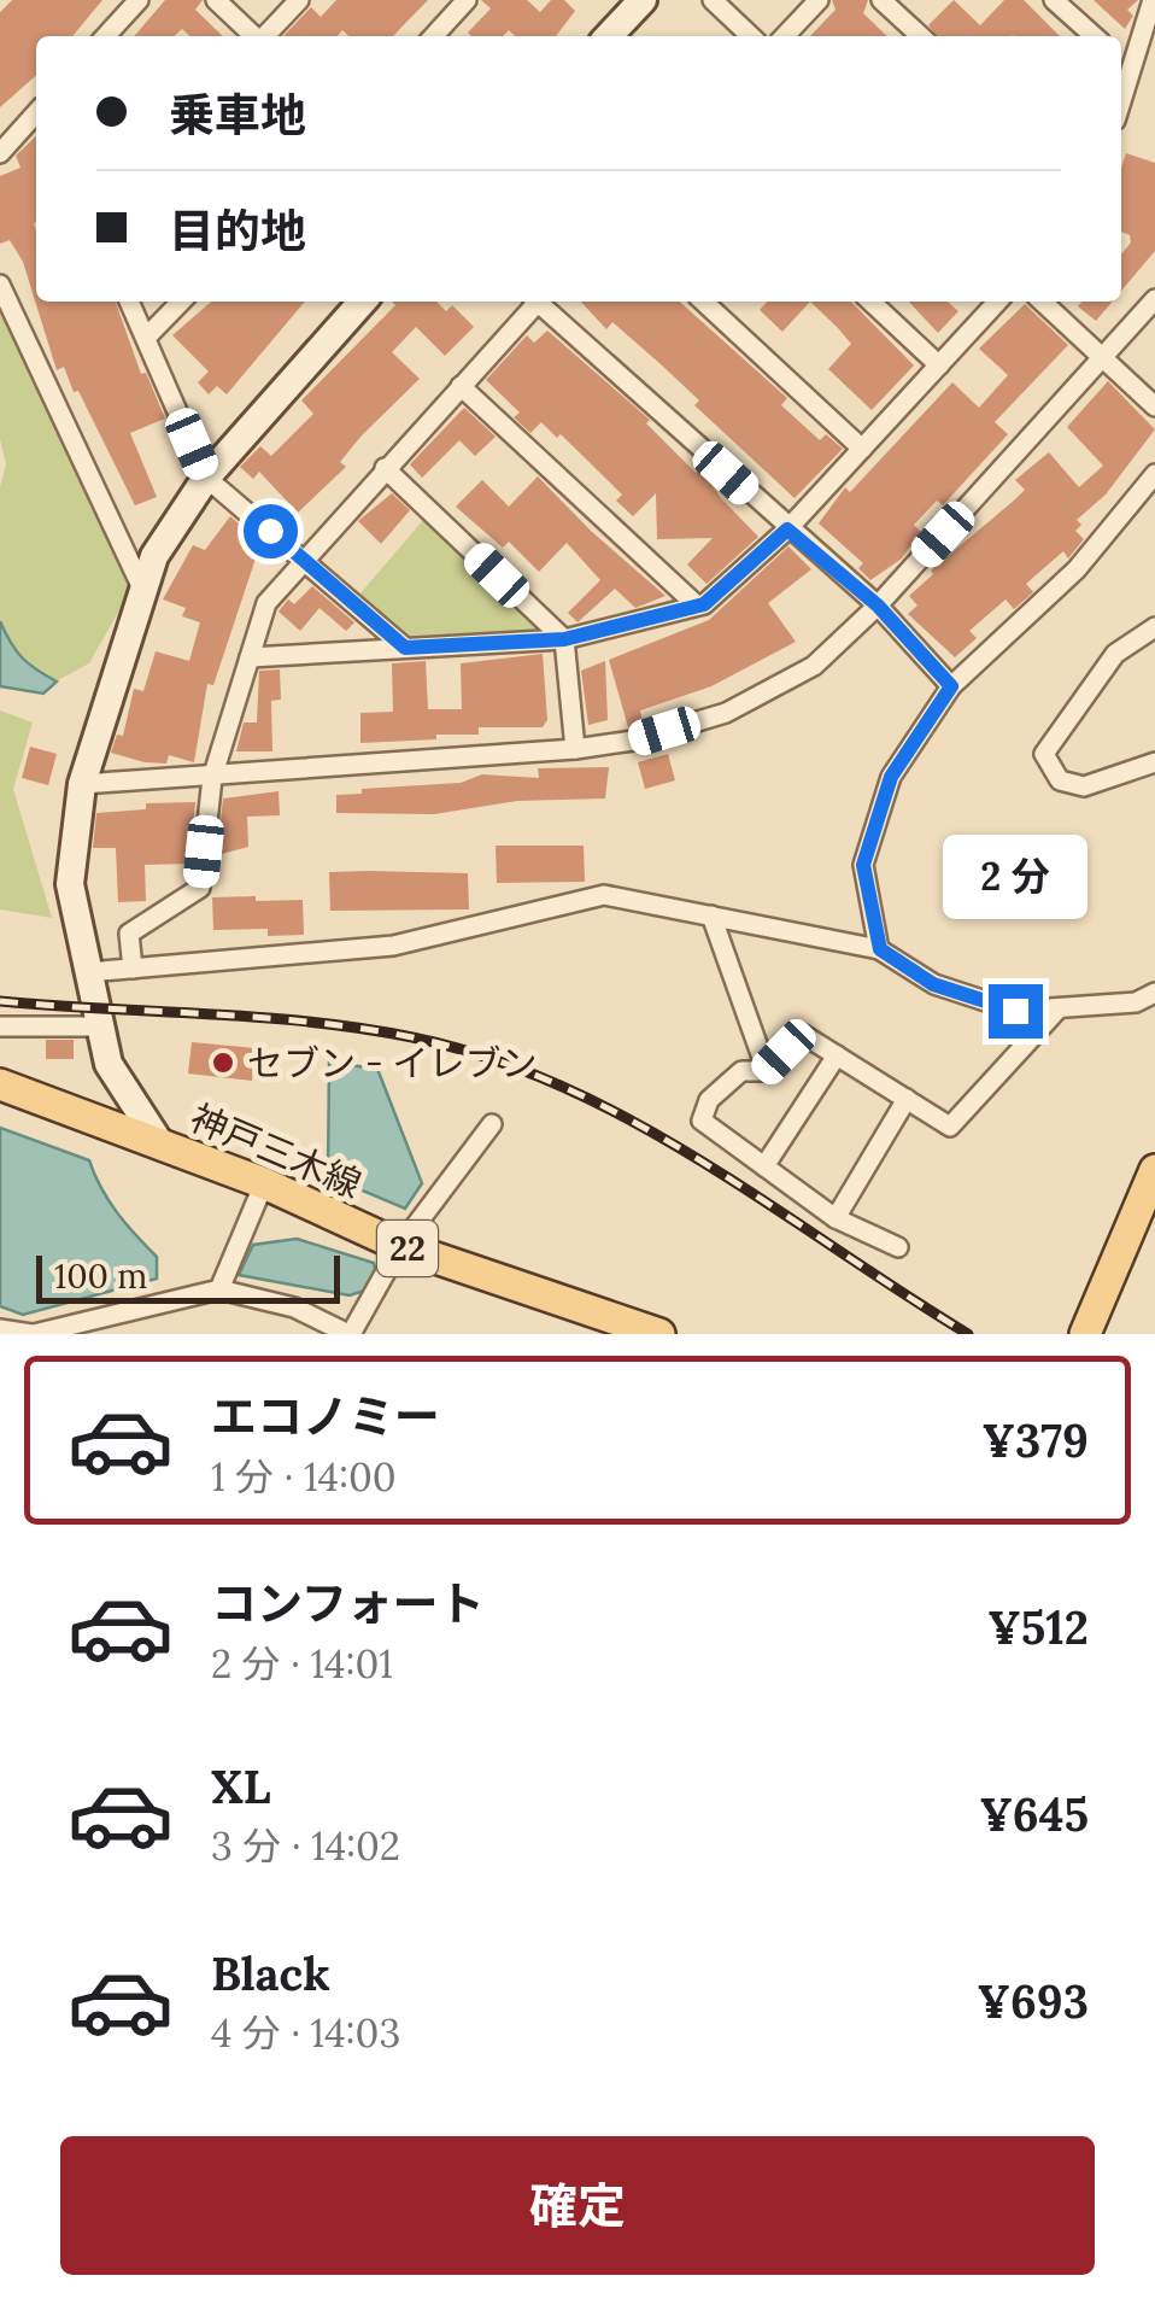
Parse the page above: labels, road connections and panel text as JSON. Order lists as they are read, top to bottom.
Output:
{
  "streets": {
    "main road": ["神戸三木線", "22"]
  },
  "places": ["セブン - イレブン"],
  "scale_bar": "100 m",
  "page": {
    "banner": ["乗車地", "目的地"],
    "bubble": "2 分",
    "scale": "100 m",
    "list": [
      {
        "name": "エコノミー",
        "note": "1 分 · 14:00",
        "value": "¥379"
      },
      {
        "name": "コンフォート",
        "note": "2 分 · 14:01",
        "value": "¥512"
      },
      {
        "name": "XL",
        "note": "3 分 · 14:02",
        "value": "¥645"
      },
      {
        "name": "Black",
        "note": "4 分 · 14:03",
        "value": "¥693"
      }
    ],
    "buttons": "確定"
  }
}
